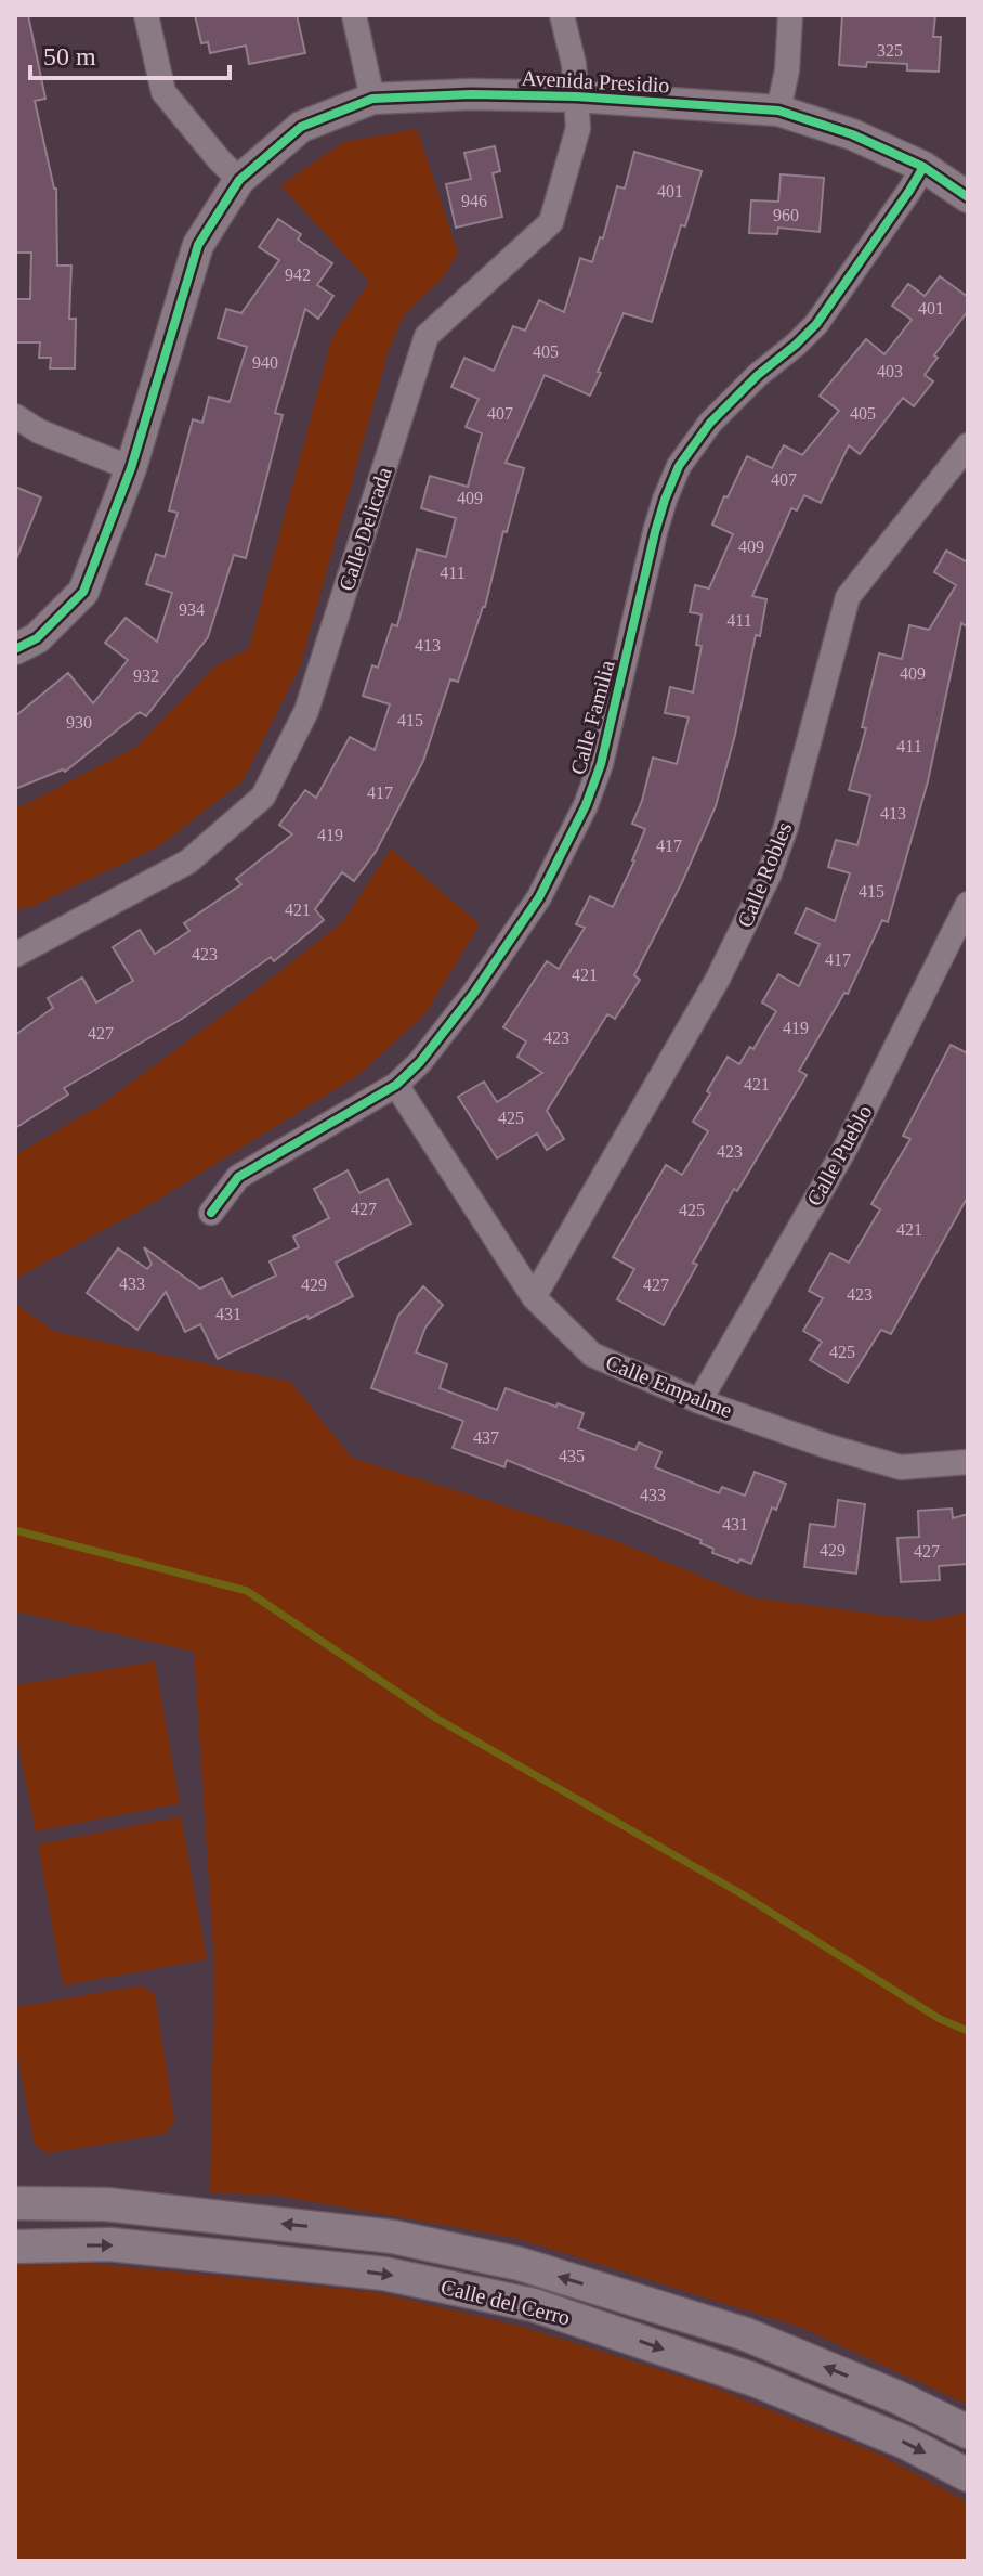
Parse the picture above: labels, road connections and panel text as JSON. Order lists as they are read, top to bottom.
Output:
{
  "streets": {
    "main road": ["Calle del Cerro"],
    "street": [
      "Avenida Presidio",
      "Calle Delicada",
      "Calle Familia",
      "Calle Robles",
      "Calle Pueblo",
      "Calle Empalme"
    ]
  },
  "crossings": [
    ["Avenida Presidio", "Calle Delicada"],
    ["Avenida Presidio", "Calle Familia"],
    ["Calle Familia", "Calle Empalme"],
    ["Calle Robles", "Calle Empalme"],
    ["Calle Pueblo", "Calle Empalme"]
  ],
  "house_numbers": [
    "325",
    "401",
    "946",
    "960",
    "942",
    "401",
    "405",
    "940",
    "403",
    "407",
    "405",
    "407",
    "409",
    "409",
    "411",
    "934",
    "411",
    "413",
    "409",
    "932",
    "415",
    "930",
    "411",
    "417",
    "413",
    "419",
    "417",
    "415",
    "421",
    "423",
    "417",
    "421",
    "419",
    "427",
    "423",
    "421",
    "425",
    "423",
    "427",
    "425",
    "421",
    "433",
    "429",
    "427",
    "423",
    "431",
    "425",
    "437",
    "435",
    "433",
    "431",
    "429",
    "427"
  ],
  "scale_bar": "50 m"
}
